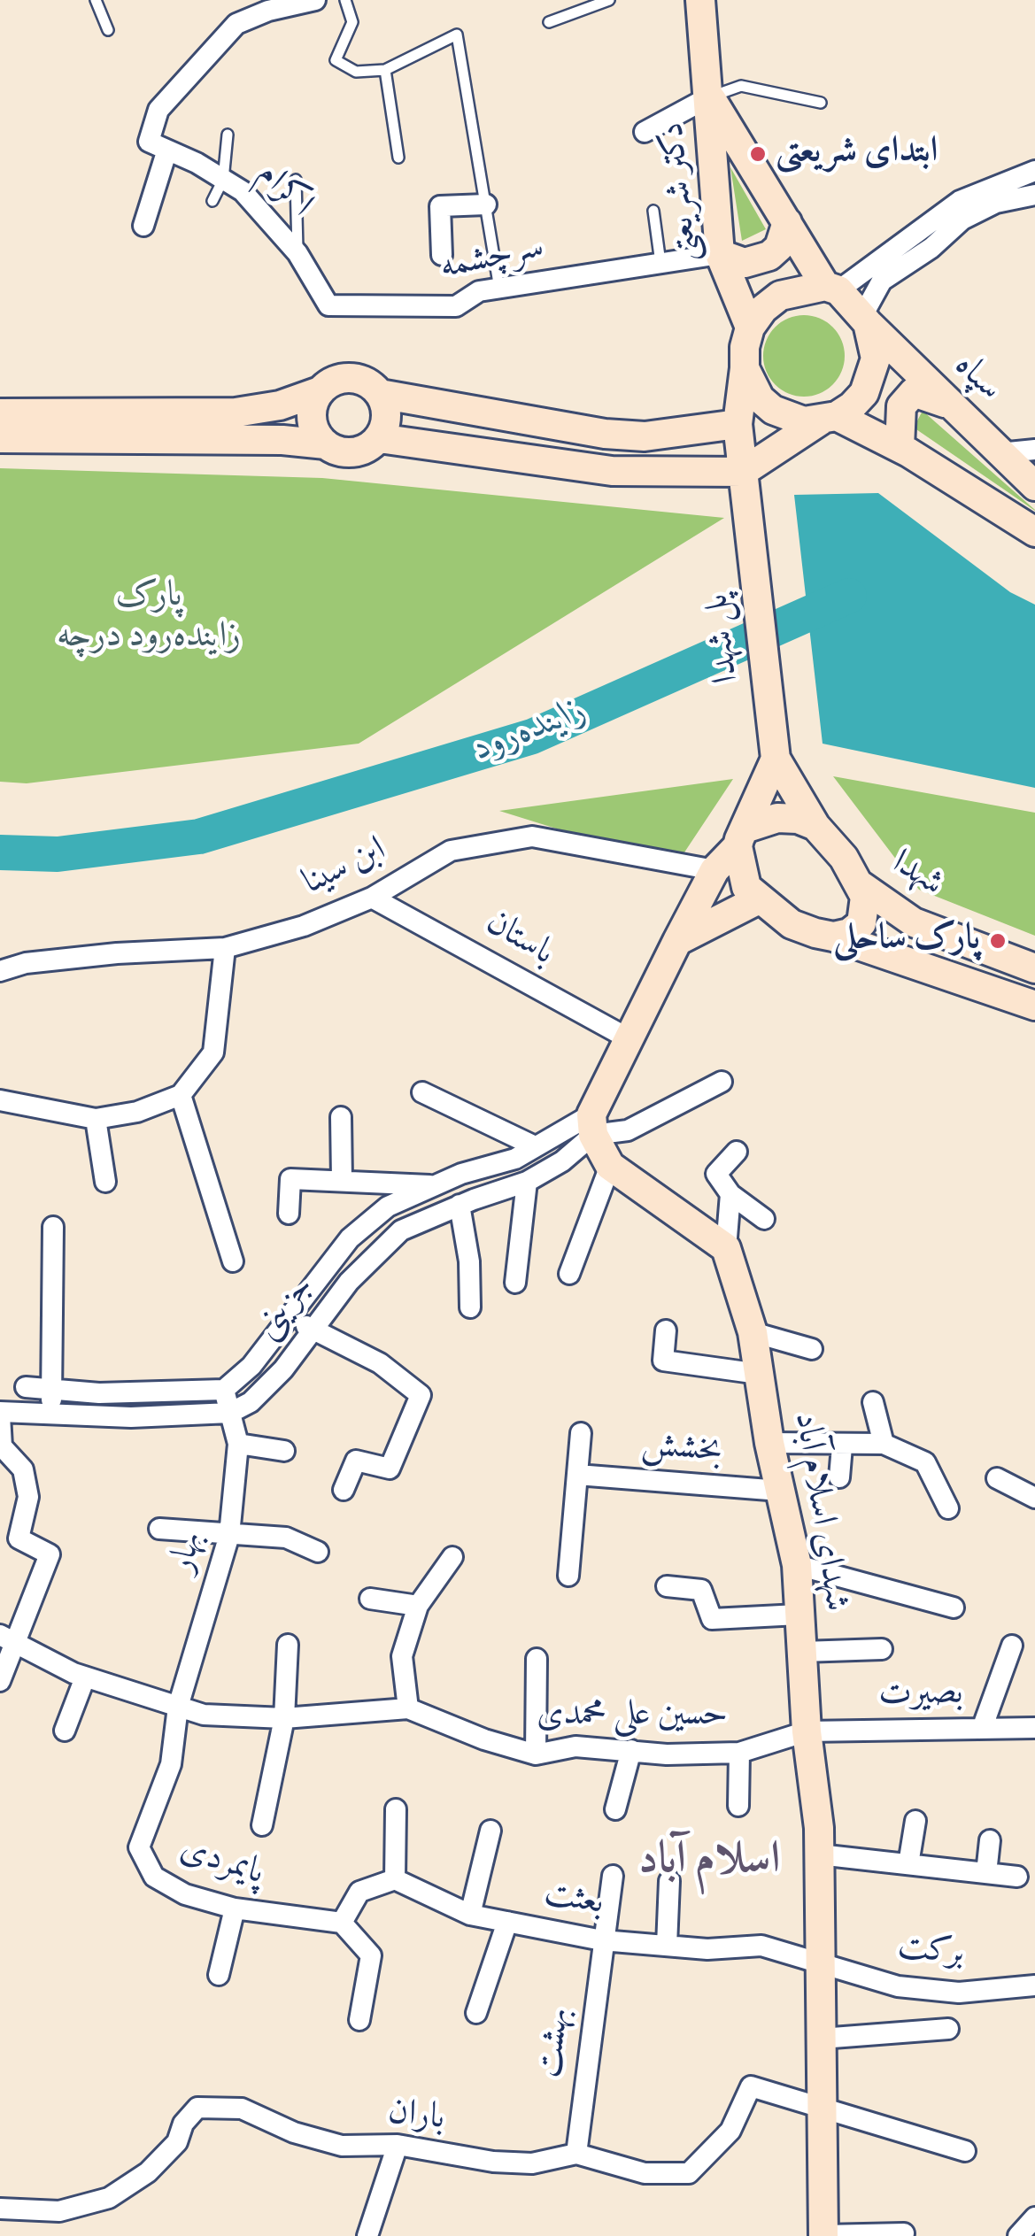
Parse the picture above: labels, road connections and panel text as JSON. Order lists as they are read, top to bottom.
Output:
{
  "streets": {
    "street": [
      "اکرام",
      "دکتر شریعتی",
      "سرچشمه",
      "سپاه",
      "پل شهدا",
      "ابن سینا",
      "شهدا",
      "باستان",
      "جزینی",
      "بخشش",
      "شهدای اسلام آباد",
      "بهار",
      "بصیرت",
      "حسین علی محمدی",
      "پایمردی",
      "بعثت",
      "برکت",
      "بهشت",
      "باران"
    ]
  },
  "crossings": [
    ["اکرام", "سرچشمه"],
    ["دکتر شریعتی", "سرچشمه"],
    ["دکتر شریعتی", "سپاه"],
    ["دکتر شریعتی", "پل شهدا"],
    ["سپاه", "پل شهدا"],
    ["ابن سینا", "باستان"],
    ["جزینی", "بهار"],
    ["بخشش", "شهدای اسلام آباد"],
    ["شهدای اسلام آباد", "بصیرت"],
    ["شهدای اسلام آباد", "حسین علی محمدی"],
    ["شهدای اسلام آباد", "بعثت"],
    ["شهدای اسلام آباد", "برکت"],
    ["بهار", "حسین علی محمدی"],
    ["بهار", "پایمردی"],
    ["بصیرت", "حسین علی محمدی"],
    ["حسین علی محمدی", "پایمردی"],
    ["بعثت", "برکت"],
    ["بعثت", "بهشت"],
    ["بهشت", "باران"]
  ],
  "districts": ["اسلام آباد"],
  "water": ["زاینده‌رود"],
  "parks": ["پارک زاینده‌رود درچه"],
  "places": ["ابتدای شریعتی", "پارک ساحلی"]
}
